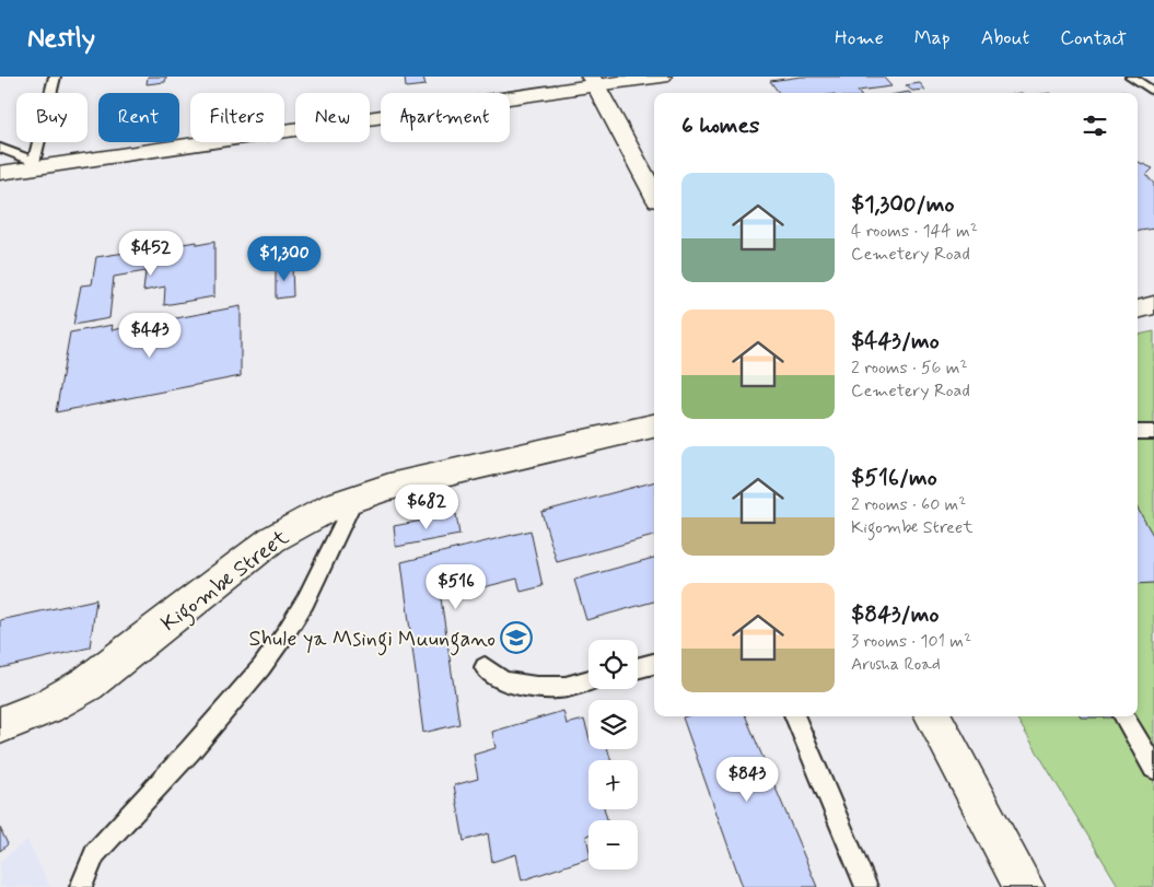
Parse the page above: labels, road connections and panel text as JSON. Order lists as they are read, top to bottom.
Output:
{
  "streets": {
    "main road": ["Kigombe Street"]
  },
  "places": {
    "school or university": ["Shule ya Msingi Muungano"]
  },
  "page": {
    "header": "Nestly",
    "nav": [
      "Home",
      "Map",
      "About",
      "Contact"
    ],
    "chip": [
      "Buy",
      "Rent",
      "Filters",
      "New",
      "Apartment"
    ],
    "heading": "6 homes",
    "list": [
      {
        "name": "$1,300/mo",
        "note": "4 rooms · 144 m² · Cemetery Road"
      },
      {
        "name": "$443/mo",
        "note": "2 rooms · 56 m² · Cemetery Road"
      },
      {
        "name": "$516/mo",
        "note": "2 rooms · 60 m² · Kigombe Street"
      },
      {
        "name": "$843/mo",
        "note": "3 rooms · 101 m² · Arusha Road"
      }
    ],
    "price": [
      "$452",
      "$1,300",
      "$443",
      "$682",
      "$516",
      "$843"
    ],
    "map_buttons": ["+", "−"]
  }
}
